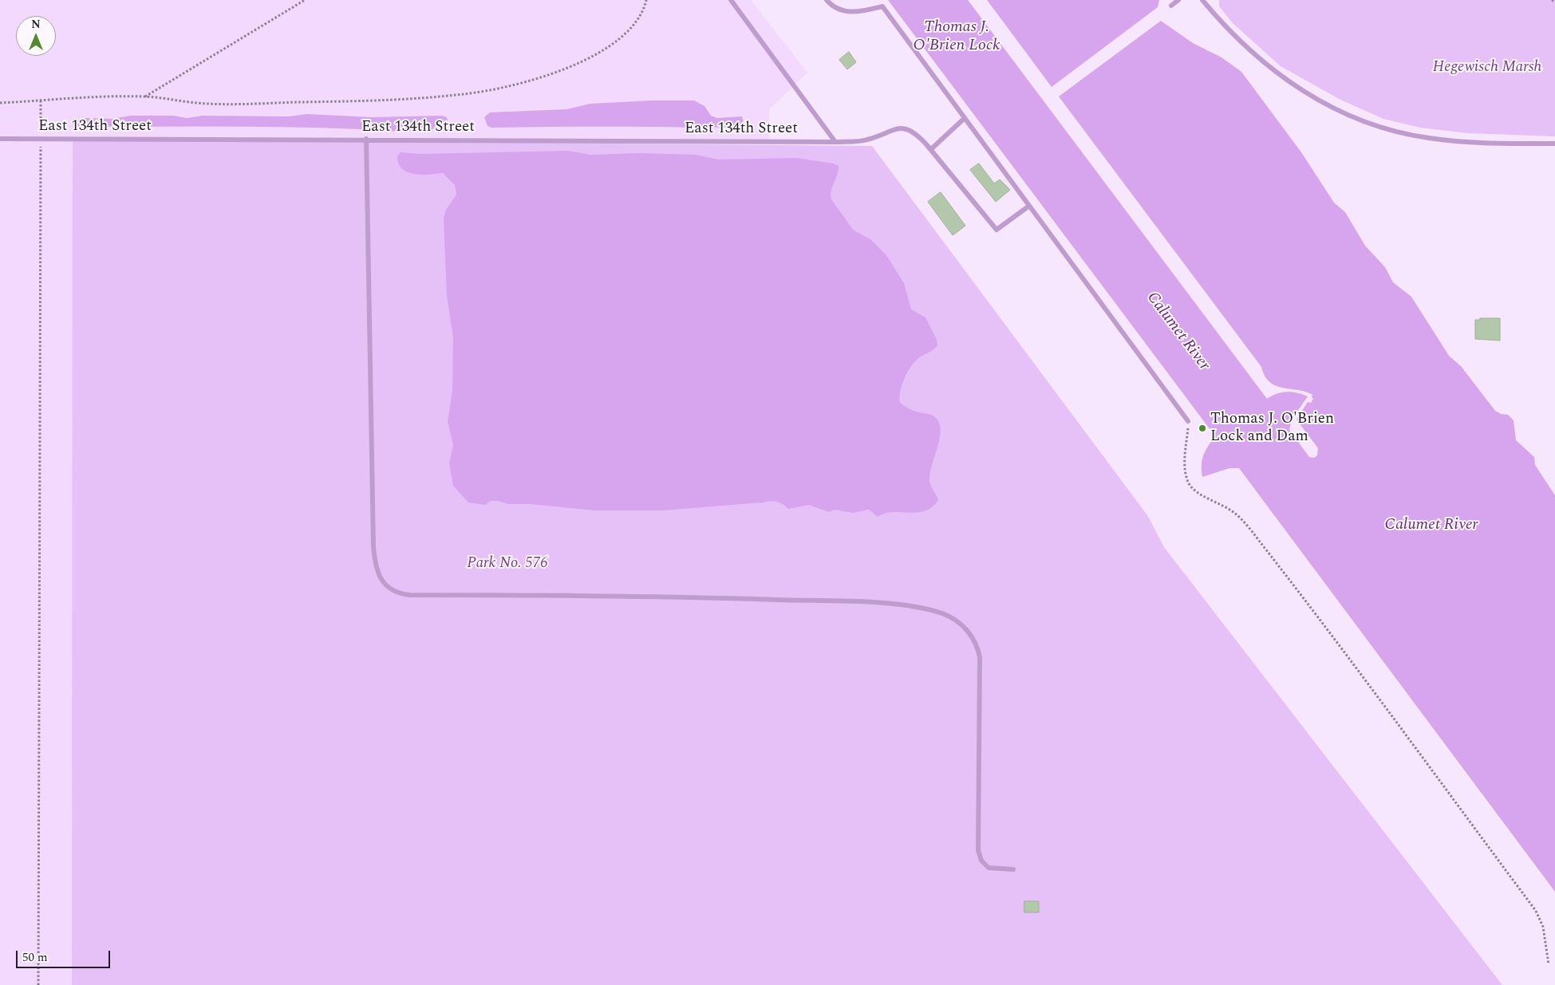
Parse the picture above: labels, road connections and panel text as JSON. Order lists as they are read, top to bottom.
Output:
{
  "streets": {
    "lane": ["East 134th Street"]
  },
  "water": ["Thomas J. O'Brien Lock", "Calumet River"],
  "parks": ["Hegewisch Marsh", "Park No. 576"],
  "places": ["Thomas J. O'Brien Lock and Dam"],
  "scale_bar": "50 m",
  "north": "top"
}
